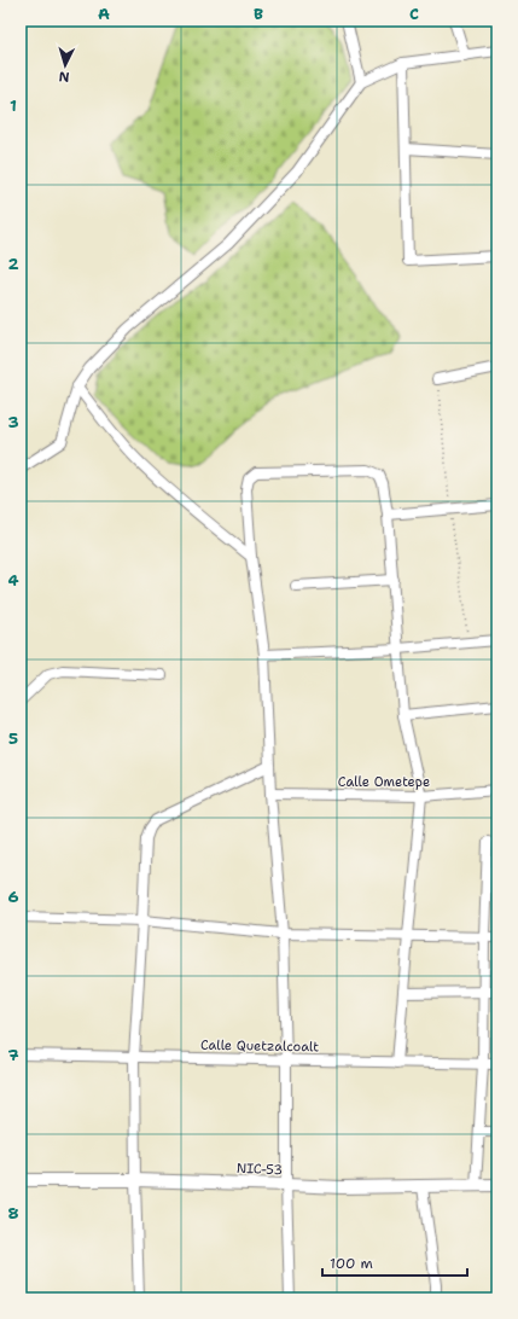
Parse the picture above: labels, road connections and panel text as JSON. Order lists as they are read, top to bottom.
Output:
{
  "streets": {
    "main road": ["NIC-53"],
    "street": ["Calle Ometepe", "Calle Quetzalcoalt"]
  },
  "scale_bar": "100 m",
  "north": "bottom",
  "grid": {
    "columns": ["A", "B", "C"],
    "rows": [
      "1",
      "2",
      "3",
      "4",
      "5",
      "6",
      "7",
      "8"
    ]
  }
}
